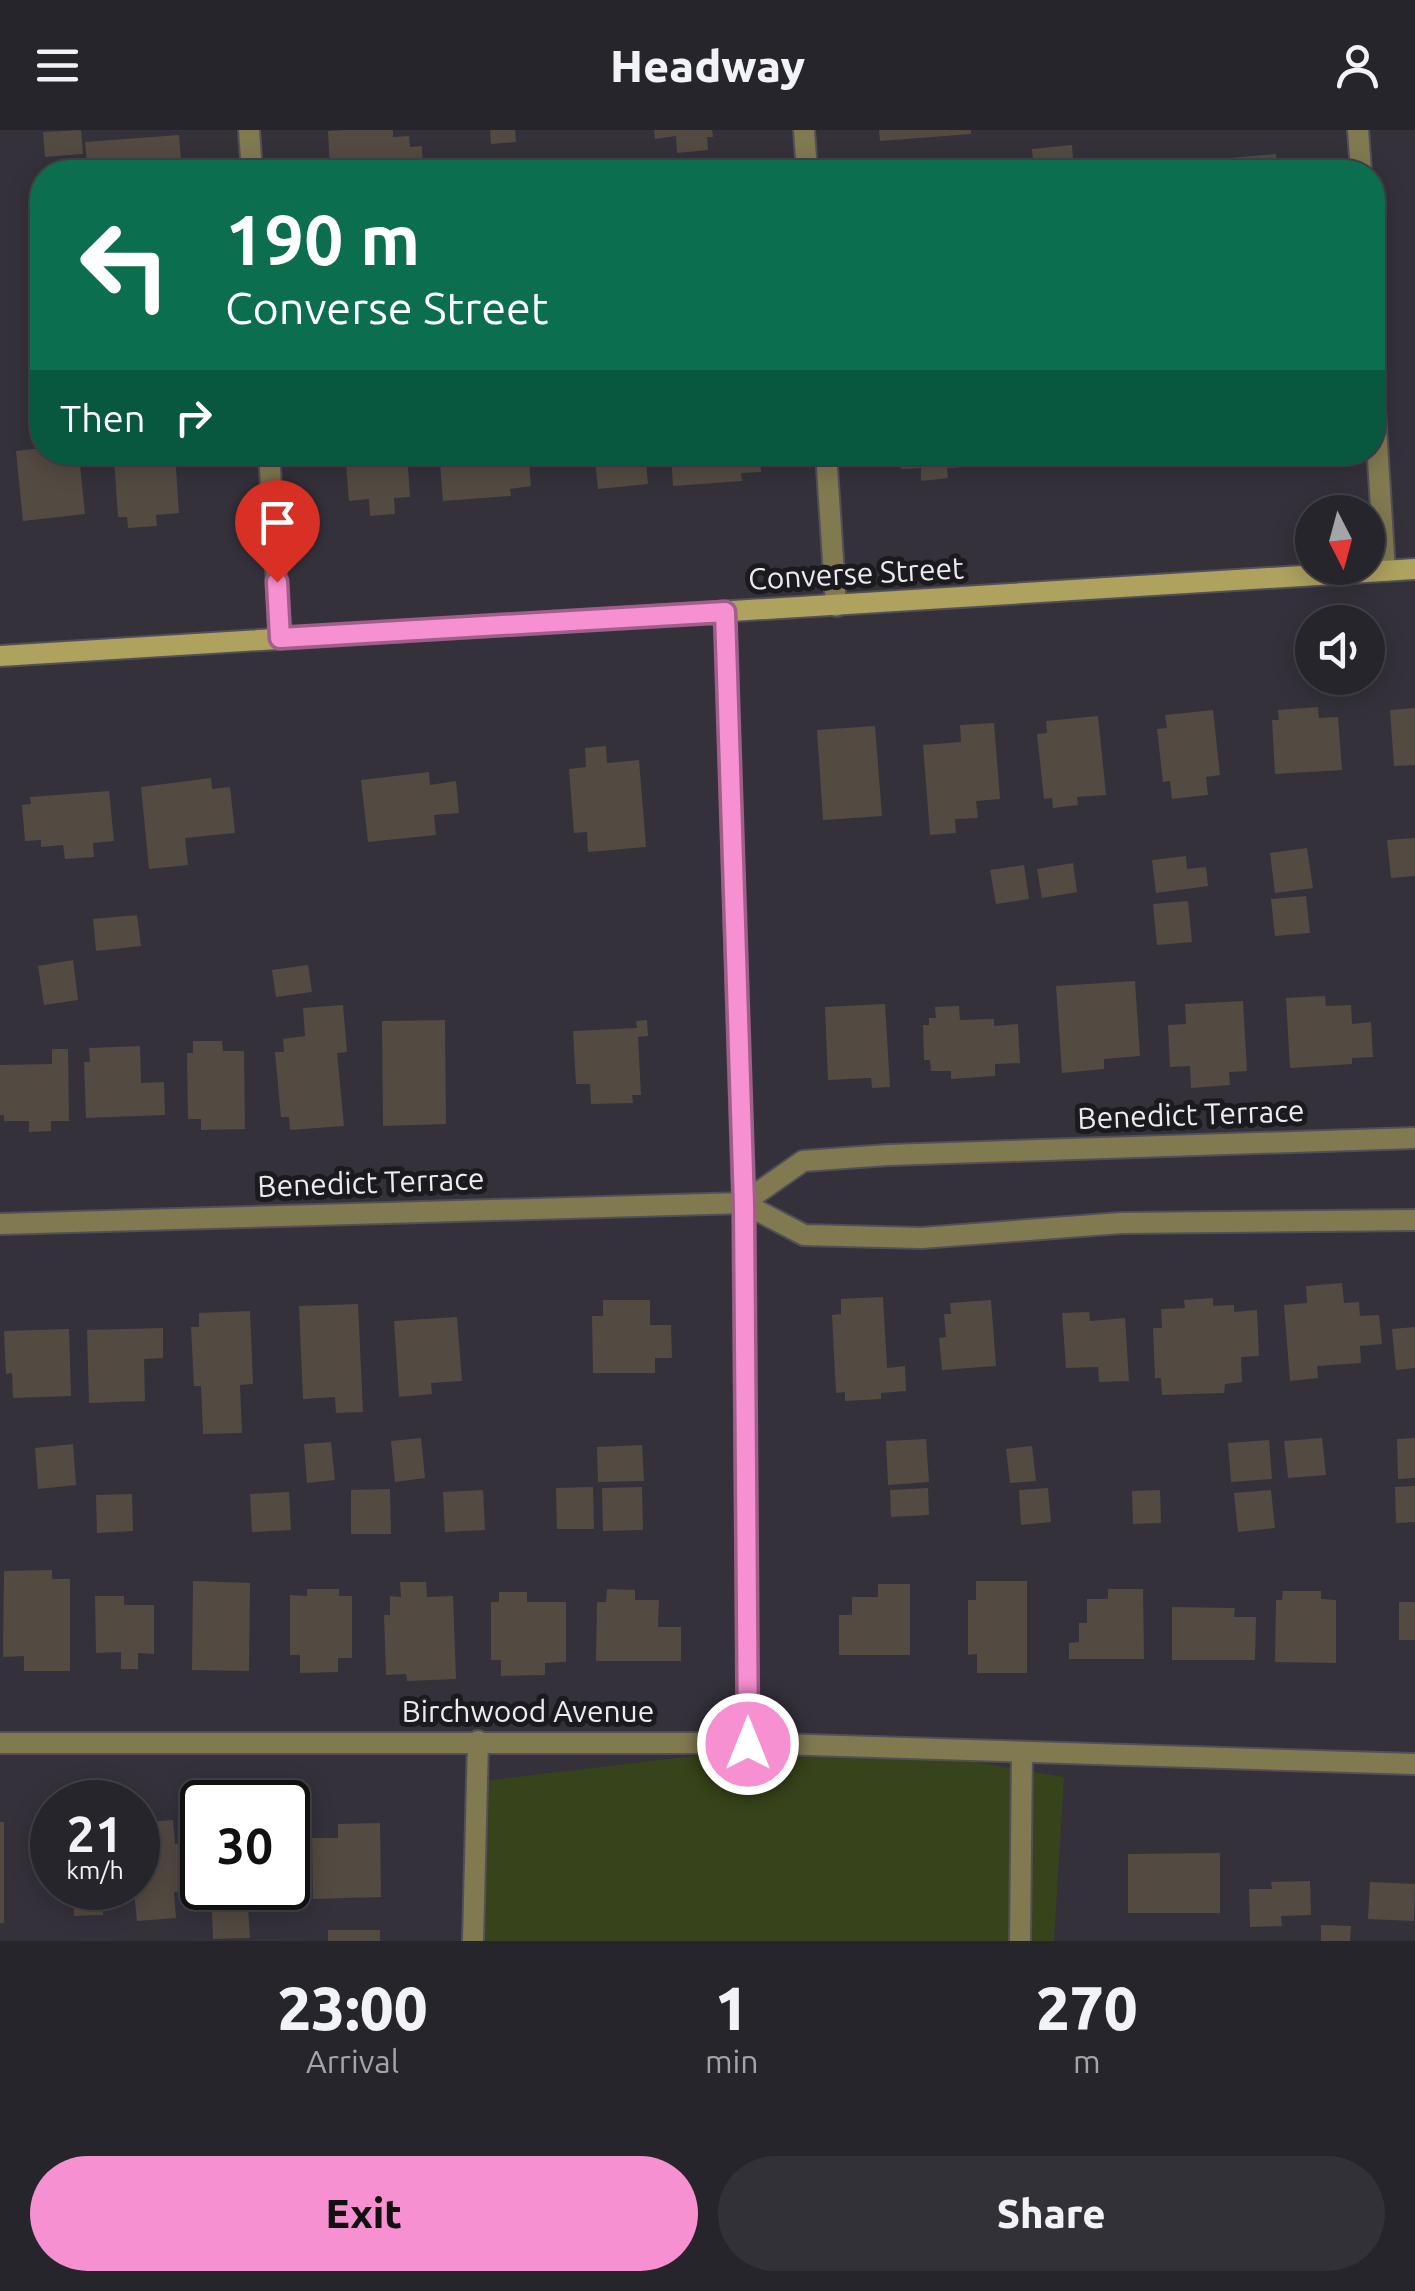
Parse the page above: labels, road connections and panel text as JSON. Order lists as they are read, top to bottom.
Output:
{
  "streets": {
    "main road": ["Converse Street"],
    "street": ["Benedict Terrace", "Birchwood Avenue"]
  },
  "north": "bottom",
  "page": {
    "header": "Headway",
    "turn": ["190 m", "Converse Street"],
    "then": "Then",
    "speed": "21 km/h",
    "limit": "30",
    "eta": [
      "23:00",
      "Arrival",
      "1",
      "min",
      "270",
      "m"
    ],
    "buttons": ["Exit", "Share"]
  }
}
